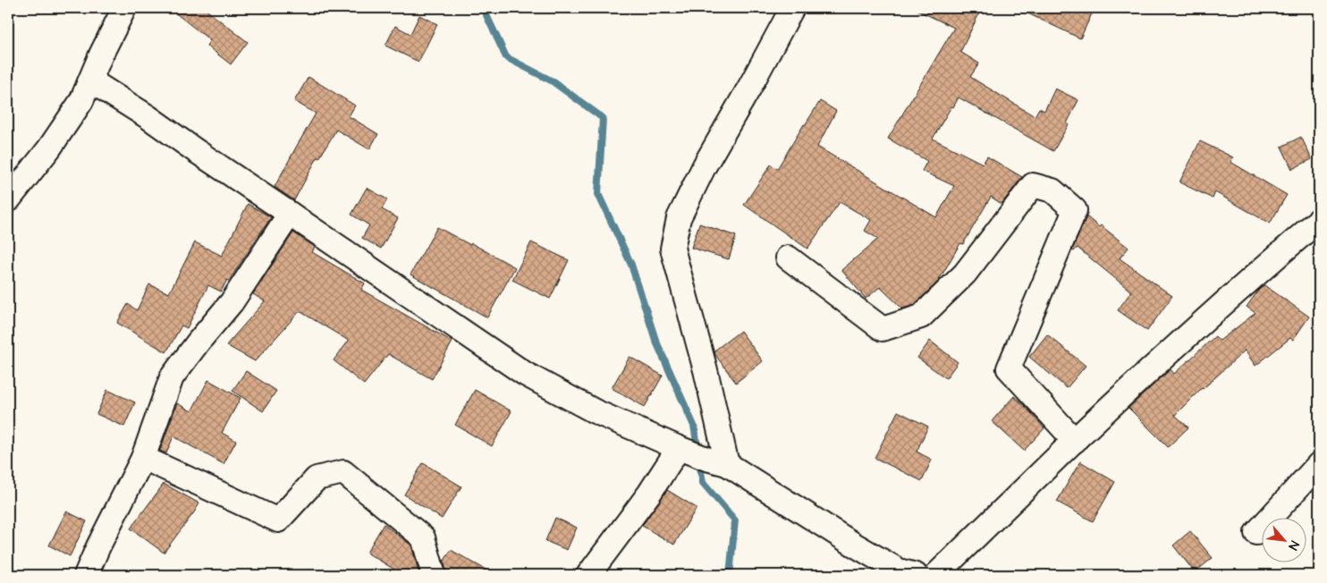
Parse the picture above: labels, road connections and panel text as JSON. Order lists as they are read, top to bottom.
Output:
{
  "north": "bottom right"
}
